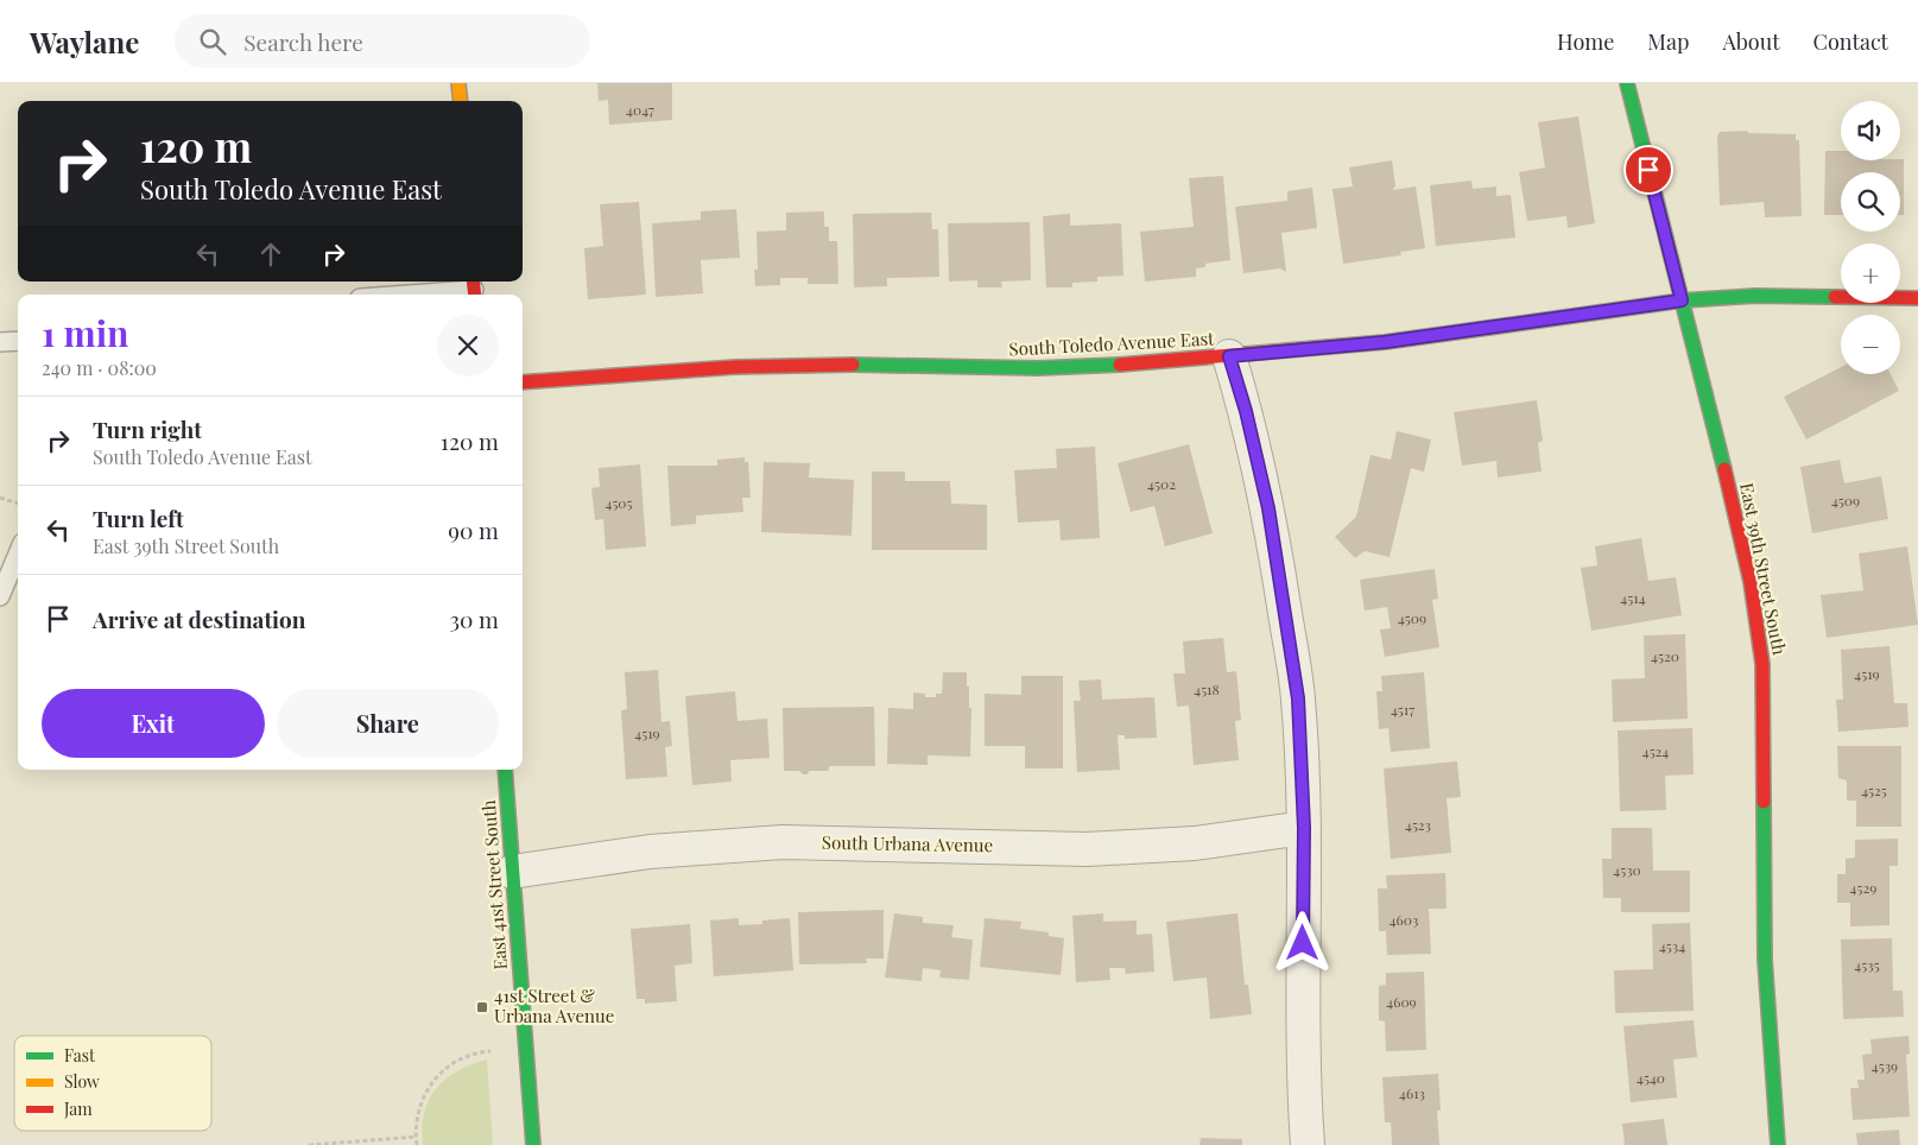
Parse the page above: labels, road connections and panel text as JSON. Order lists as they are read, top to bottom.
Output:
{
  "streets": {
    "street": [
      "South Toledo Avenue East",
      "East 39th Street South",
      "South Urbana Avenue",
      "East 41st Street South"
    ]
  },
  "crossings": [
    ["South Toledo Avenue East", "East 39th Street South"],
    ["South Urbana Avenue", "East 41st Street South"]
  ],
  "places": {
    "transit": ["41st Street & Urbana Avenue"]
  },
  "house_numbers": [
    "4047",
    "4502",
    "4509",
    "4505",
    "4514",
    "4509",
    "4520",
    "4519",
    "4518",
    "4517",
    "4519",
    "4524",
    "4525",
    "4523",
    "4530",
    "4529",
    "4603",
    "4534",
    "4535",
    "4609",
    "4539",
    "4540",
    "4613"
  ],
  "legend": ["Fast", "Slow", "Jam"],
  "page": {
    "header": "Waylane",
    "search": "Search here",
    "nav": [
      "Home",
      "Map",
      "About",
      "Contact"
    ],
    "map_buttons": ["+", "−"],
    "turn": ["120 m", "South Toledo Avenue East"],
    "heading": ["1 min", "240 m · 08:00"],
    "list": [
      {
        "name": "Turn right",
        "note": "South Toledo Avenue East",
        "value": "120 m"
      },
      {
        "name": "Turn left",
        "note": "East 39th Street South",
        "value": "90 m"
      },
      {
        "name": "Arrive at destination",
        "value": "30 m"
      }
    ],
    "buttons": ["Exit", "Share"]
  }
}
